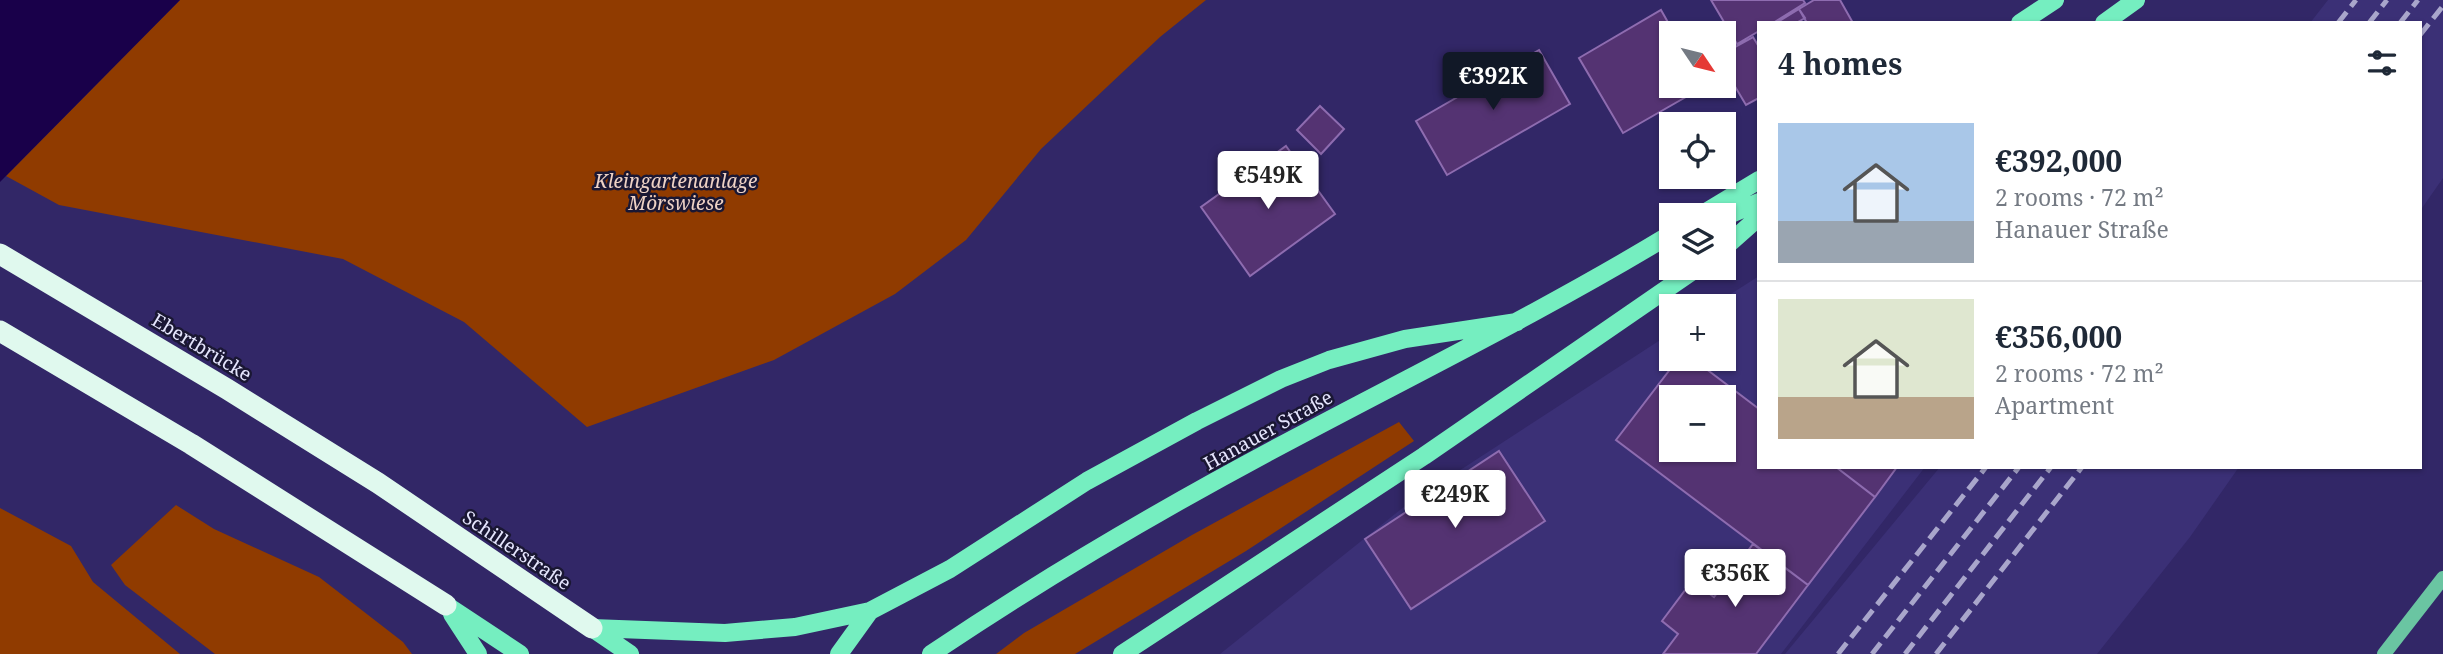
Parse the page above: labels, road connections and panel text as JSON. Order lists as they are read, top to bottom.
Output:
{
  "streets": {
    "highway": ["Ebertbrücke", "Schillerstraße"],
    "main road": ["Hanauer Straße"]
  },
  "crossings": [
    ["Ebertbrücke", "Schillerstraße"]
  ],
  "parks": ["Kleingartenanlage Mörswiese"],
  "north": "bottom right",
  "page": {
    "map_buttons": ["+", "−"],
    "heading": "4 homes",
    "price": [
      "€392K",
      "€549K",
      "€249K",
      "€356K"
    ],
    "list": [
      {
        "name": "€392,000",
        "note": "2 rooms · 72 m² · Hanauer Straße"
      },
      {
        "name": "€356,000",
        "note": "2 rooms · 72 m² · Apartment"
      }
    ]
  }
}
